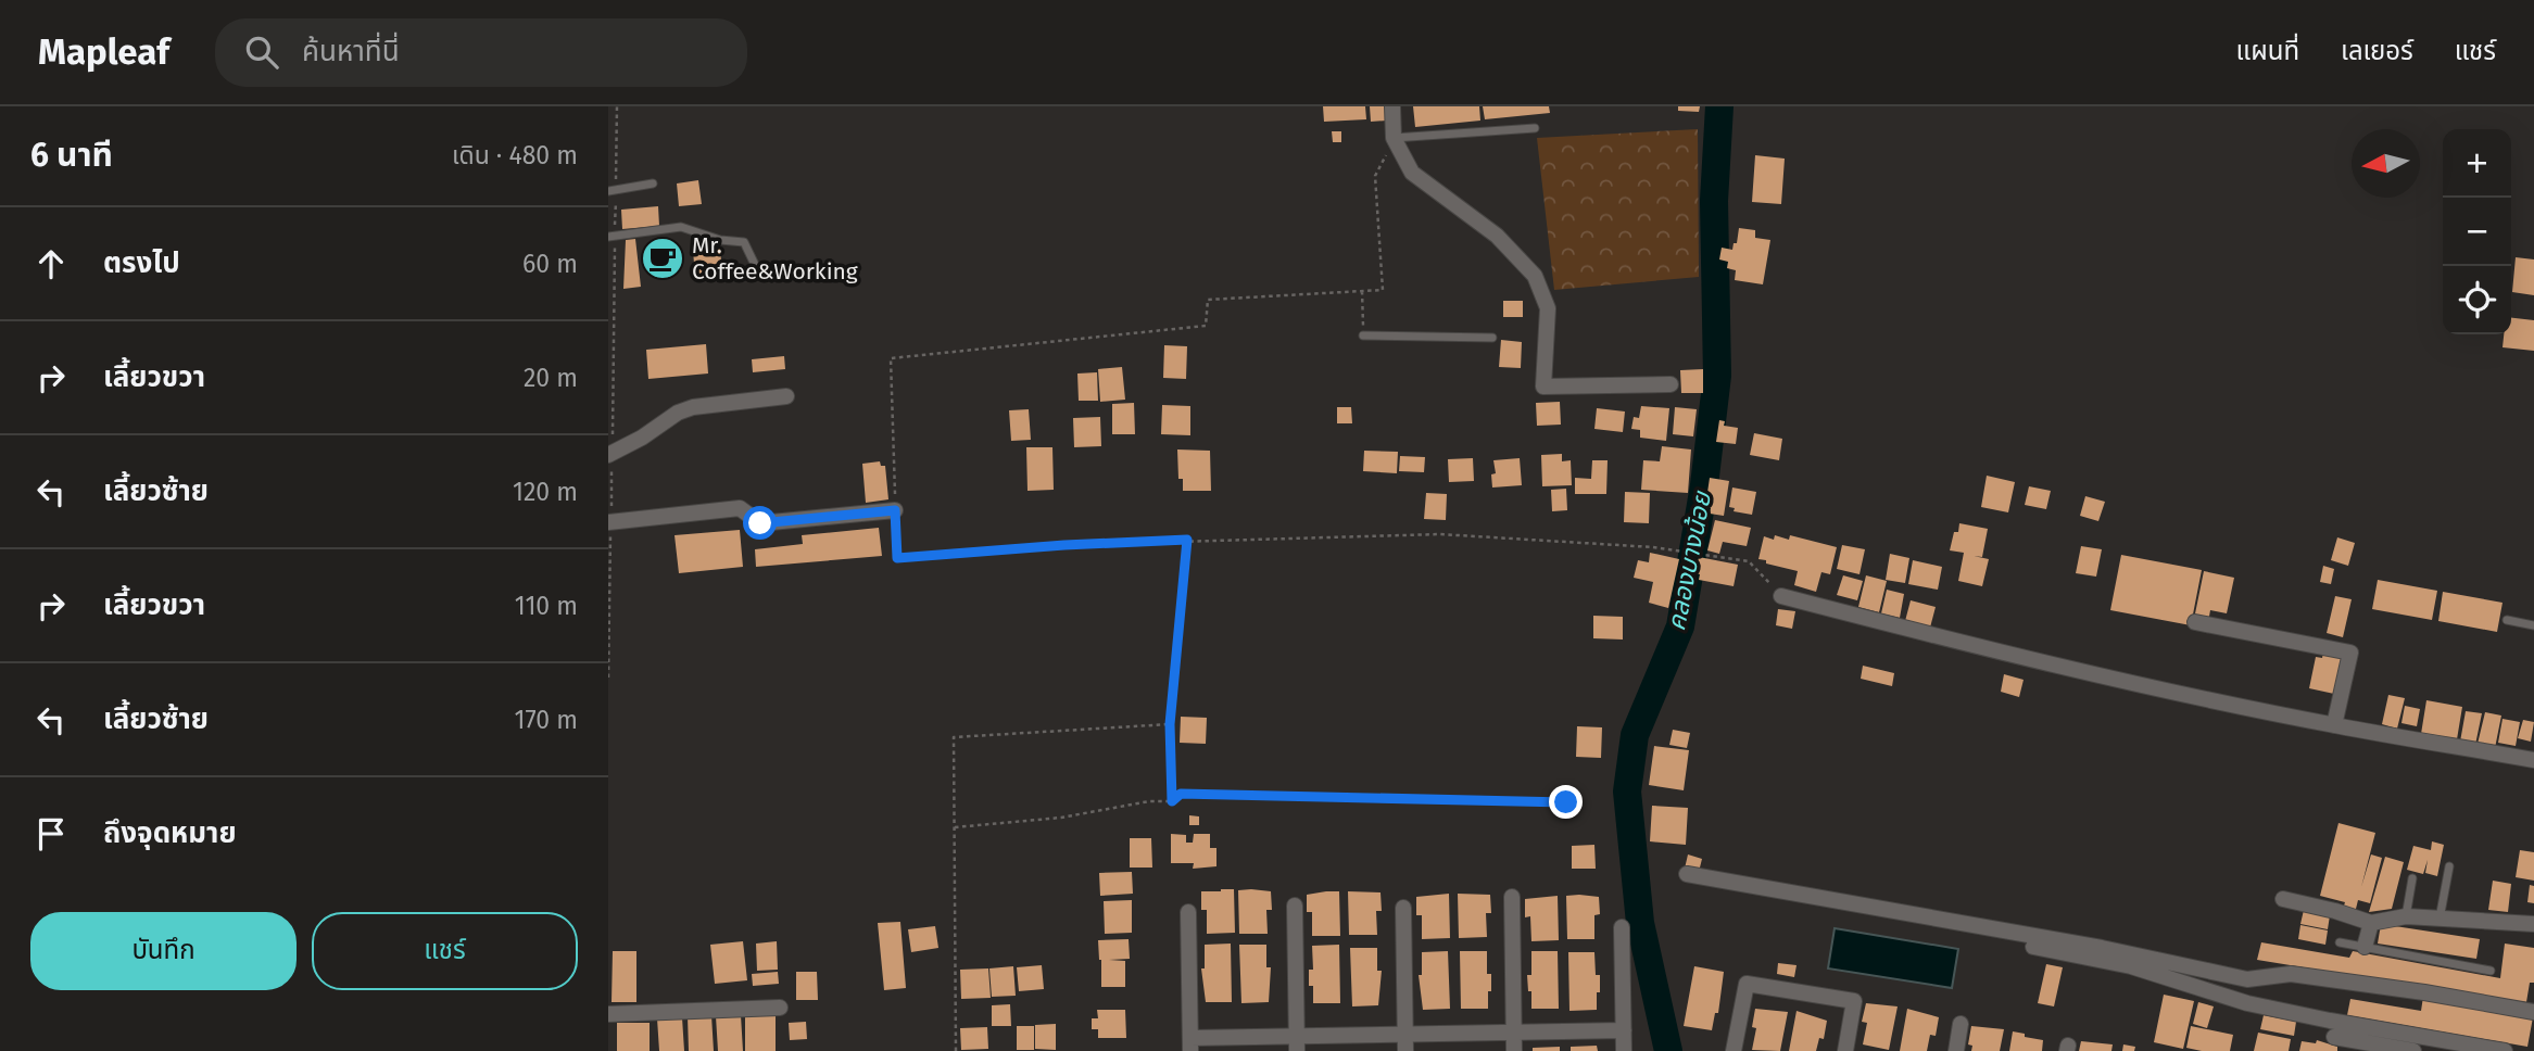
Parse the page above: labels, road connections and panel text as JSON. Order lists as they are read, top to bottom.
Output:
{
  "water": ["คลองบางน้อย"],
  "places": {
    "cafe": ["Mr. Coffee&Working"]
  },
  "north": "left",
  "page": {
    "header": "Mapleaf",
    "search": "ค้นหาที่นี่",
    "nav": ["แผนที่", "เลเยอร์", "แชร์"],
    "heading": ["6 นาที", "เดิน · 480 m"],
    "map_buttons": ["+", "−"],
    "list": [
      ["ตรงไป", "60 m"],
      ["เลี้ยวขวา", "20 m"],
      ["เลี้ยวซ้าย", "120 m"],
      ["เลี้ยวขวา", "110 m"],
      ["เลี้ยวซ้าย", "170 m"],
      "ถึงจุดหมาย"
    ],
    "buttons": ["บันทึก", "แชร์"]
  }
}
